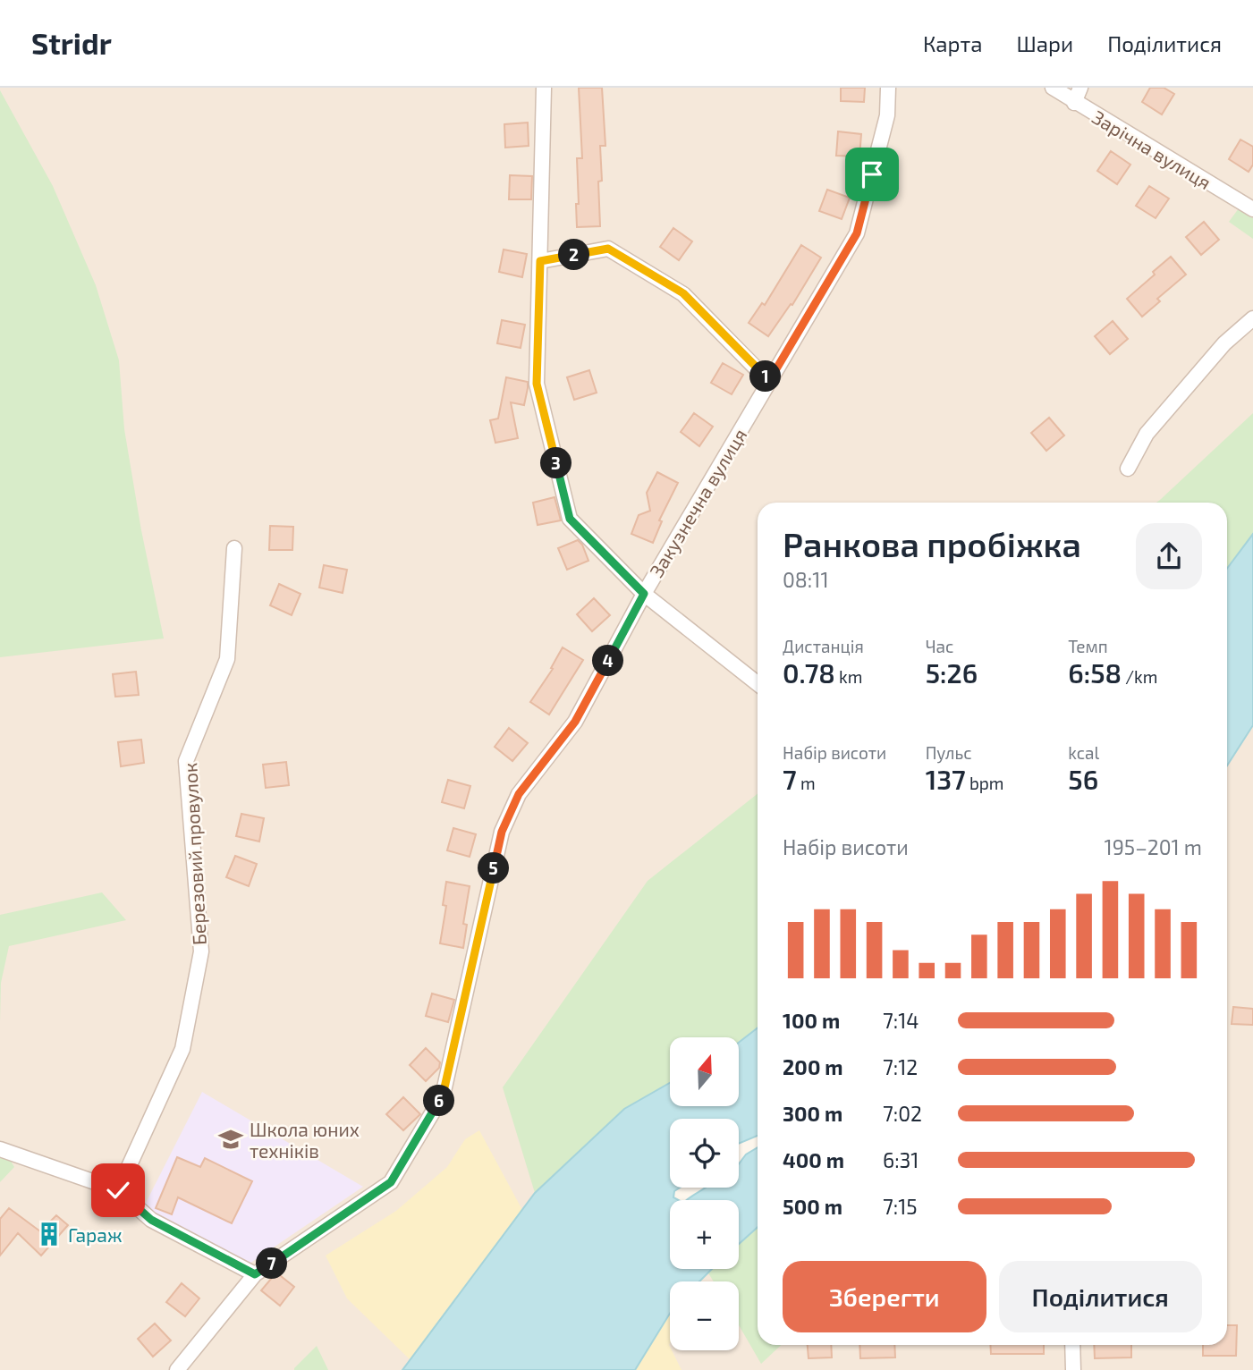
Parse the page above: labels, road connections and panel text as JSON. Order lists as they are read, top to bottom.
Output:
{
  "streets": {
    "street": ["Зарічна вулиця", "Закузнечна вулиця", "Березовий провулок"]
  },
  "places": {
    "school or university": ["Школа юних техніків"],
    "building": ["Гараж"]
  },
  "north": "top",
  "page": {
    "header": "Stridr",
    "nav": ["Карта", "Шари", "Поділитися"],
    "pins": [
      "2",
      "1",
      "3",
      "4",
      "5",
      "6",
      "7"
    ],
    "heading": ["Ранкова пробіжка", "08:11"],
    "stats": [
      ["Дистанція", "0.78 km"],
      ["Час", "5:26"],
      ["Темп", "6:58 /km"],
      ["Набір висоти", "7 m"],
      ["Пульс", "137 bpm"],
      ["kcal", "56"]
    ],
    "chart": ["Набір висоти", "195–201 m"],
    "list": [
      {
        "name": "100 m",
        "note": "7:14"
      },
      {
        "name": "200 m",
        "note": "7:12"
      },
      {
        "name": "300 m",
        "note": "7:02"
      },
      {
        "name": "400 m",
        "note": "6:31"
      },
      {
        "name": "500 m",
        "note": "7:15"
      }
    ],
    "map_buttons": ["+", "−"],
    "buttons": ["Зберегти", "Поділитися"]
  }
}
